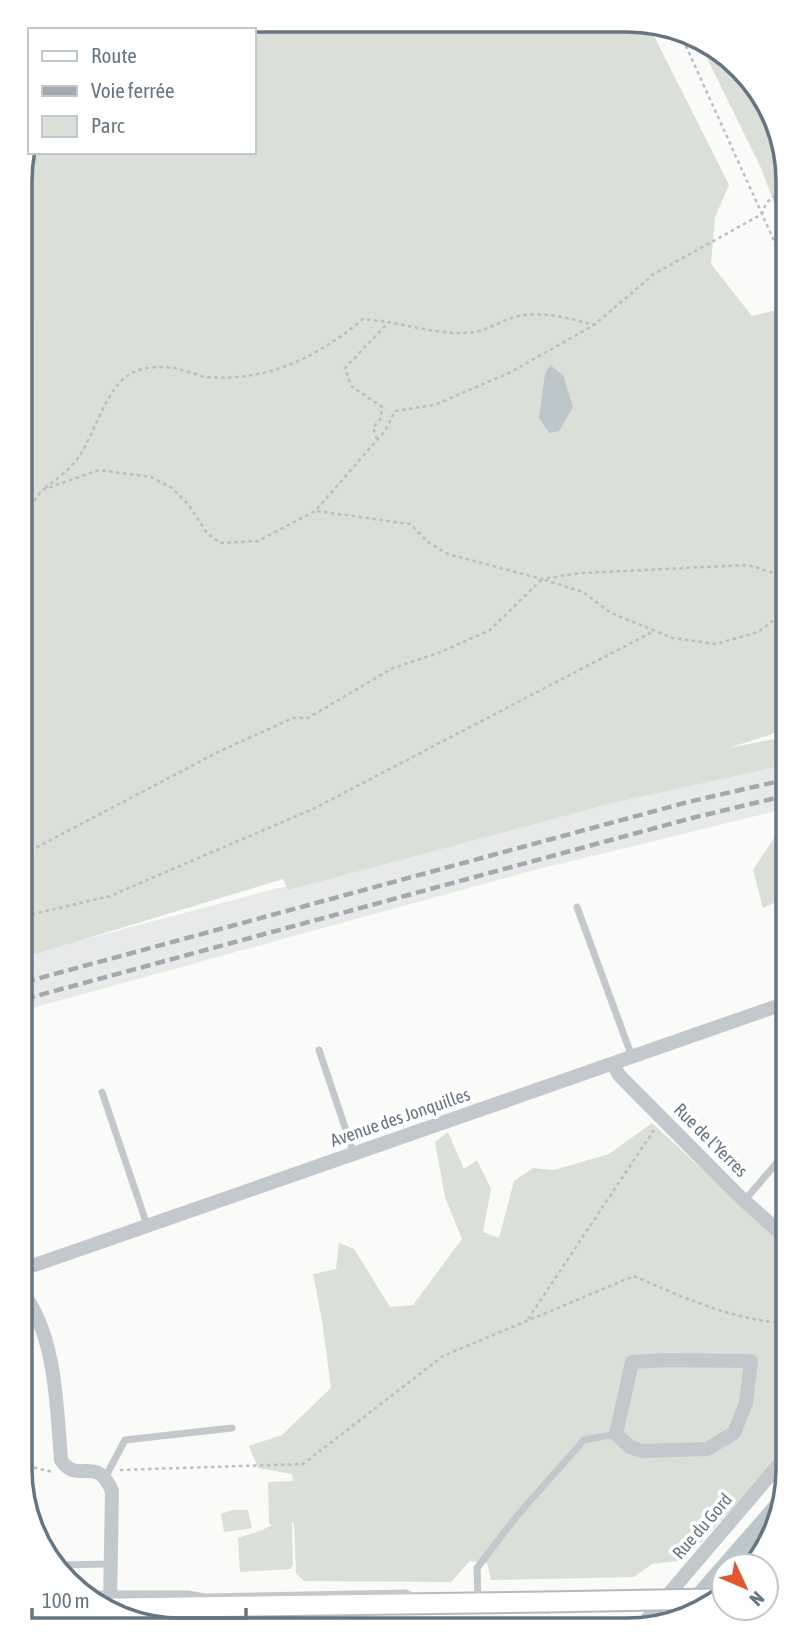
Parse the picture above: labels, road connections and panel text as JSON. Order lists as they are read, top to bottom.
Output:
{
  "streets": {
    "street": ["Avenue des Jonquilles", "Rue de l'Yerres", "Rue du Gord"]
  },
  "crossings": [
    ["Avenue des Jonquilles", "Rue de l'Yerres"]
  ],
  "legend": ["Route", "Voie ferrée", "Parc"],
  "scale_bar": "100 m",
  "north": "bottom right"
}
